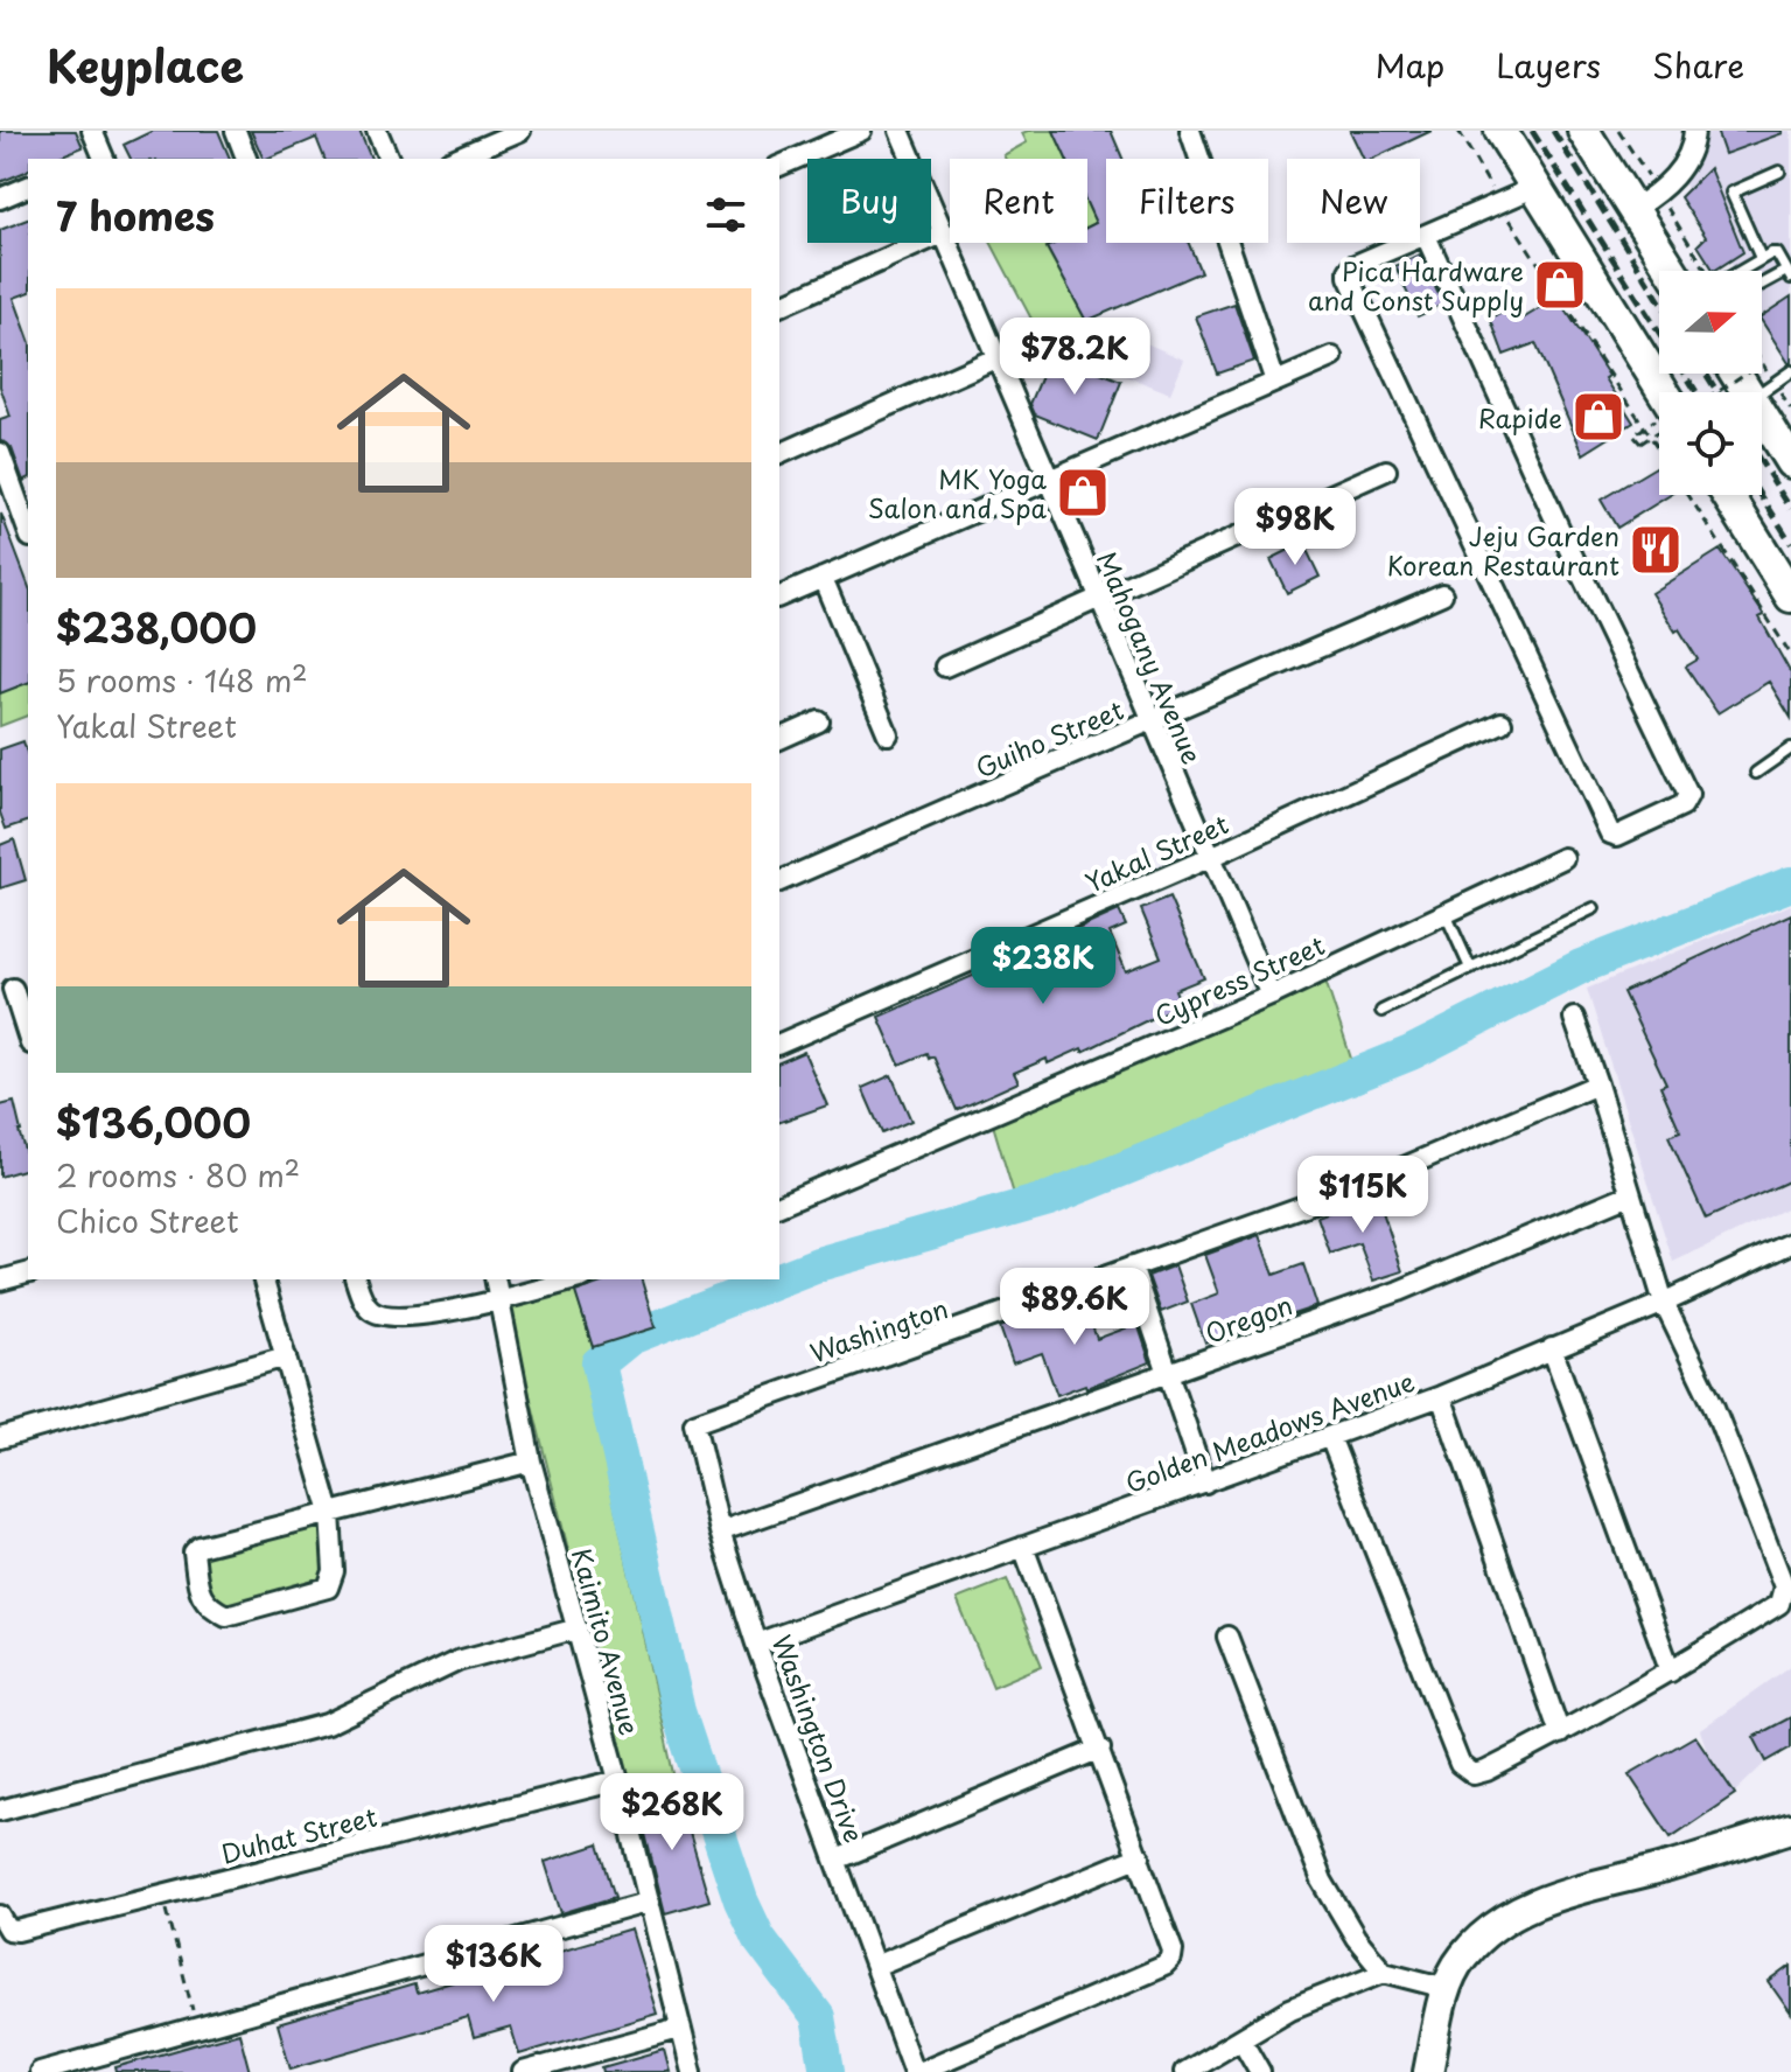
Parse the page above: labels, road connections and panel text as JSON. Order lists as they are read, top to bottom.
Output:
{
  "streets": {
    "street": [
      "Mahogany Avenue",
      "Guiho Street",
      "Yakal Street",
      "Cypress Street",
      "Oregon",
      "Washington",
      "Golden Meadows Avenue",
      "Kaimito Avenue",
      "Washington Drive",
      "Duhat Street"
    ]
  },
  "crossings": [
    ["Mahogany Avenue", "Guiho Street"],
    ["Mahogany Avenue", "Yakal Street"],
    ["Mahogany Avenue", "Cypress Street"],
    ["Oregon", "Washington Drive"],
    ["Washington", "Washington Drive"],
    ["Golden Meadows Avenue", "Washington Drive"],
    ["Kaimito Avenue", "Duhat Street"]
  ],
  "places": {
    "shop": ["Pica Hardware and Const Supply", "Rapide", "MK Yoga Salon and Spa"],
    "restaurant": ["Jeju Garden Korean Restaurant"]
  },
  "north": "right",
  "page": {
    "header": "Keyplace",
    "nav": ["Map", "Layers", "Share"],
    "chip": [
      "Buy",
      "Rent",
      "Filters",
      "New"
    ],
    "heading": "7 homes",
    "list": [
      {
        "name": "$238,000",
        "note": "5 rooms · 148 m² · Yakal Street"
      },
      {
        "name": "$136,000",
        "note": "2 rooms · 80 m² · Chico Street"
      }
    ],
    "price": [
      "$78.2K",
      "$98K",
      "$238K",
      "$115K",
      "$89.6K",
      "$268K",
      "$136K"
    ]
  }
}
